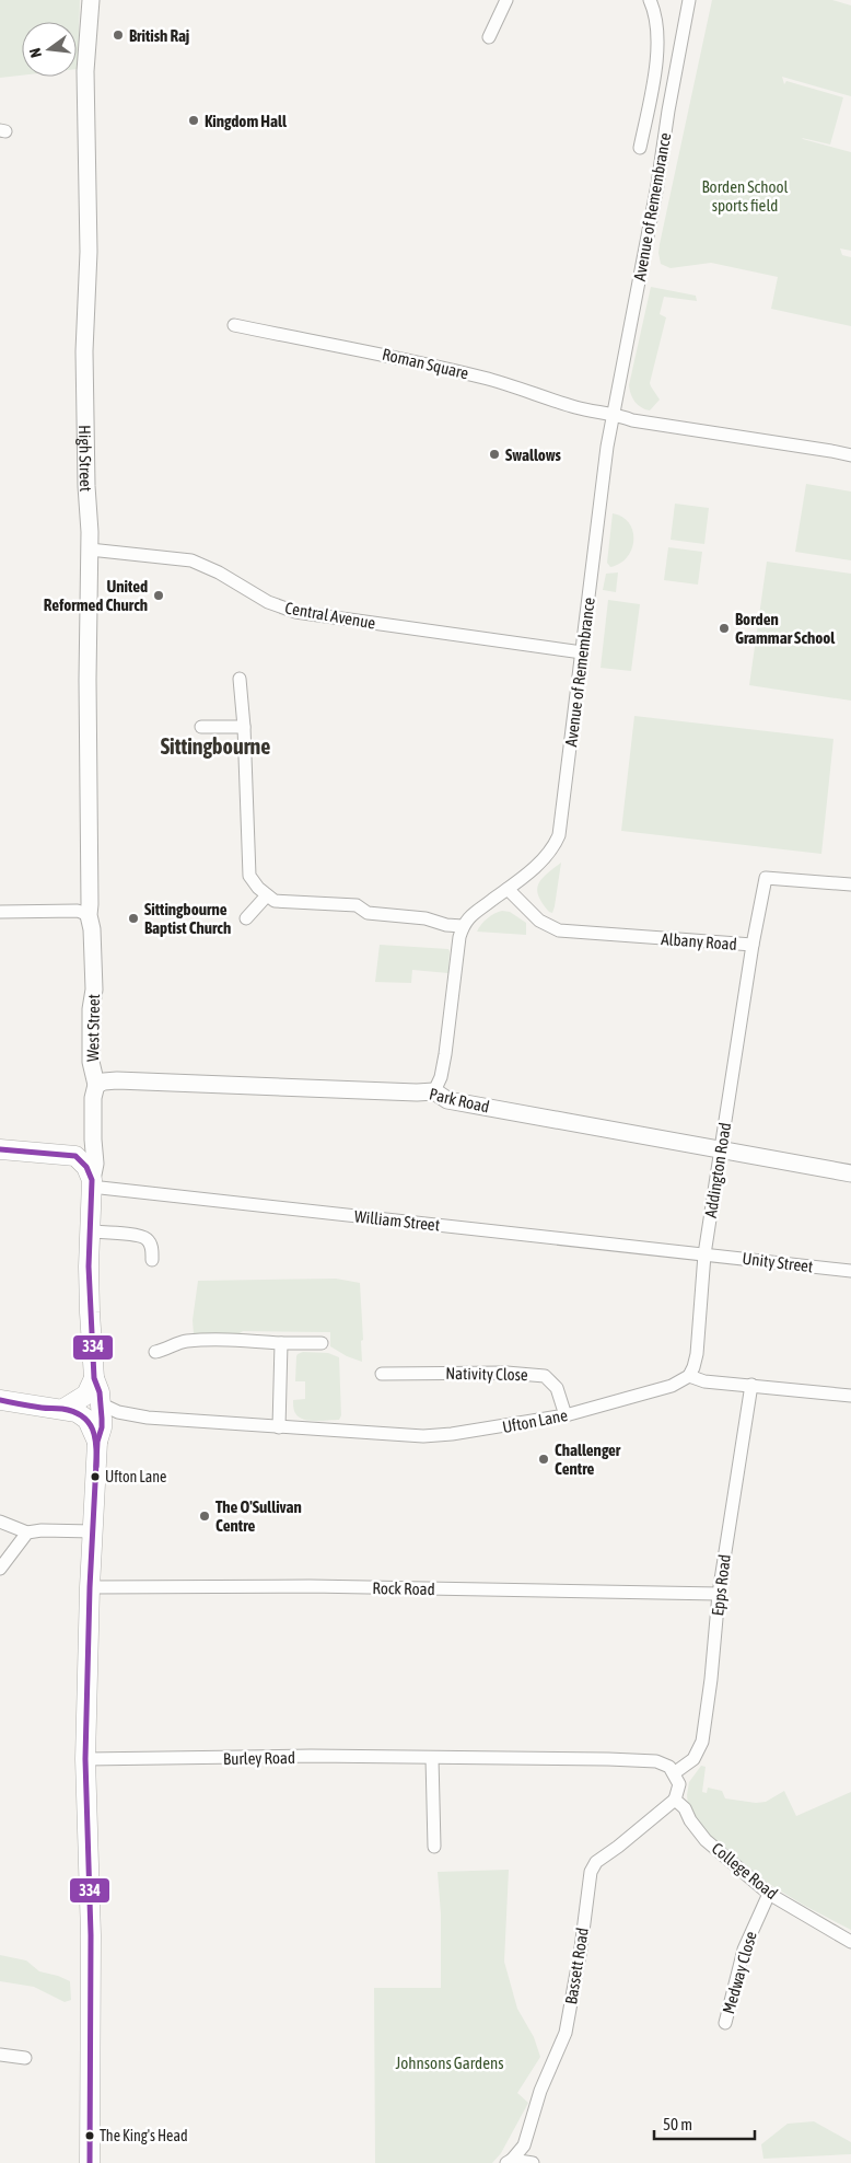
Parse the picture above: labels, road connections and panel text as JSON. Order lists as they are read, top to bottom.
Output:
{
  "streets": {
    "main road": ["West Street"],
    "street": [
      "Avenue of Remembrance",
      "Roman Square",
      "High Street",
      "Central Avenue",
      "Albany Road",
      "Park Road",
      "Addington Road",
      "William Street",
      "Unity Street",
      "Nativity Close",
      "Ufton Lane",
      "Epps Road",
      "Rock Road",
      "Burley Road",
      "College Road",
      "Bassett Road",
      "Medway Close"
    ]
  },
  "crossings": [
    ["Avenue of Remembrance", "Roman Square"],
    ["Avenue of Remembrance", "Central Avenue"],
    ["Avenue of Remembrance", "Albany Road"],
    ["High Street", "Central Avenue"],
    ["High Street", "West Street"],
    ["Albany Road", "Addington Road"],
    ["West Street", "Park Road"],
    ["West Street", "William Street"],
    ["West Street", "Ufton Lane"],
    ["West Street", "Rock Road"],
    ["West Street", "Burley Road"],
    ["Park Road", "Addington Road"],
    ["Addington Road", "William Street"],
    ["Addington Road", "Unity Street"],
    ["Addington Road", "Ufton Lane"],
    ["William Street", "Unity Street"],
    ["Nativity Close", "Ufton Lane"],
    ["Epps Road", "Rock Road"],
    ["Epps Road", "Burley Road"],
    ["College Road", "Bassett Road"],
    ["College Road", "Medway Close"]
  ],
  "districts": ["Sittingbourne"],
  "parks": ["Borden School sports field", "Johnsons Gardens"],
  "places": [
    "British Raj",
    "Kingdom Hall",
    "Swallows",
    "United Reformed Church",
    "Borden Grammar School",
    "Sittingbourne Baptist Church",
    "Challenger Centre",
    "Ufton Lane",
    "The O'Sullivan Centre",
    "The King's Head"
  ],
  "lines": ["transit line 334"],
  "scale_bar": "50 m",
  "north": "left"
}
